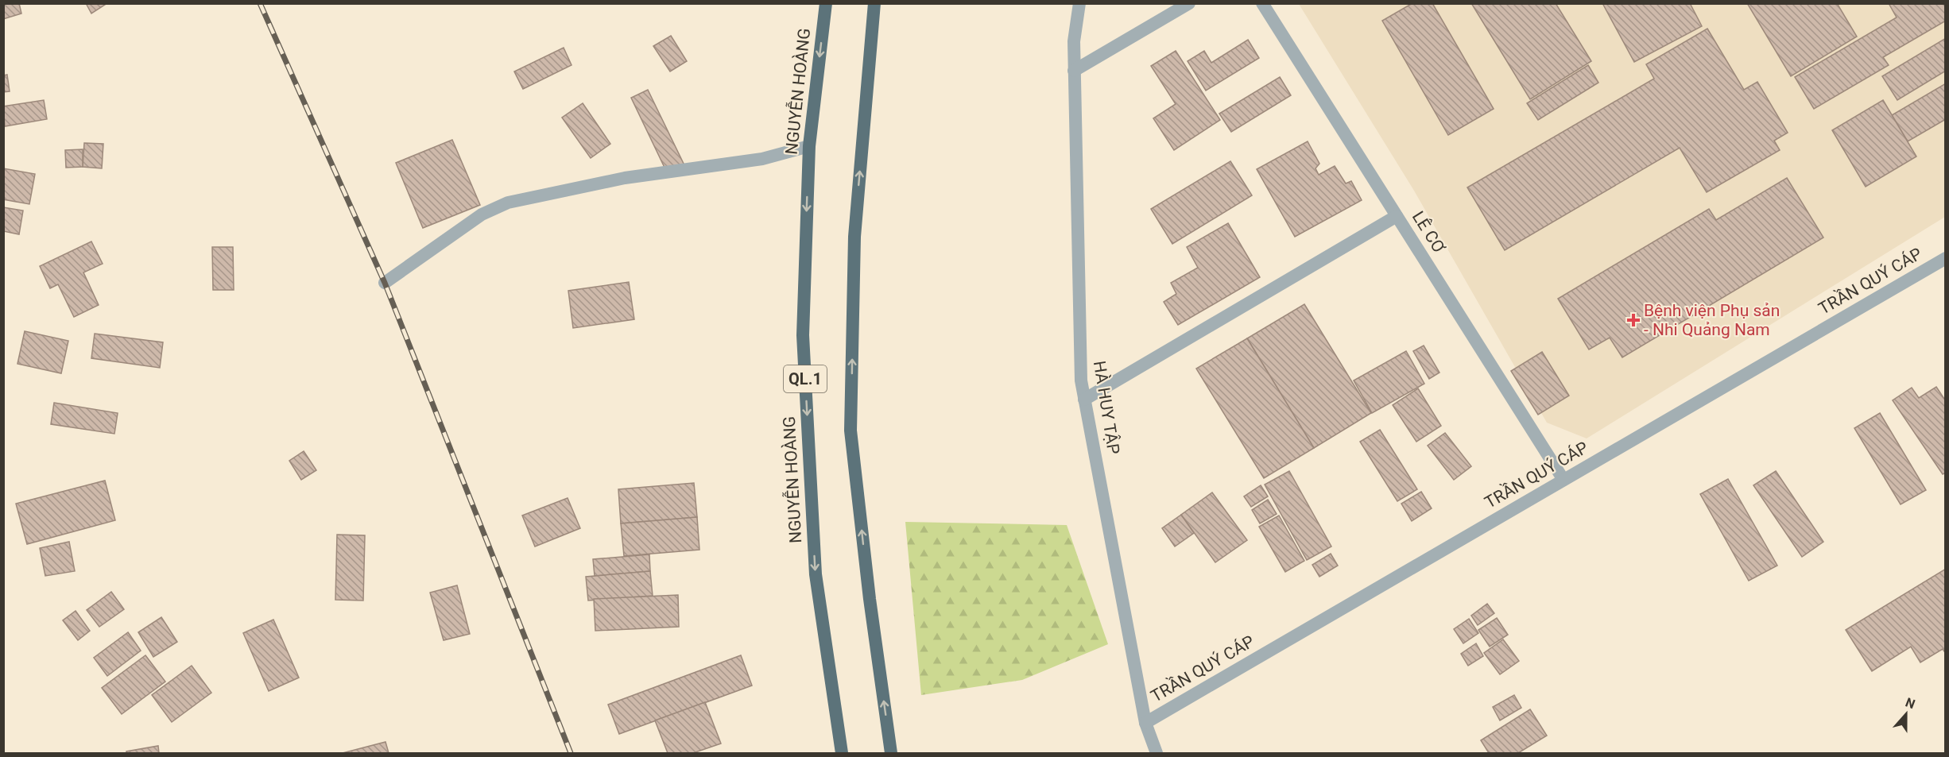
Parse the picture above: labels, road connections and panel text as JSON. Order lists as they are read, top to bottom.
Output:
{
  "streets": {
    "highway": ["NGUYỄN HOÀNG", "QL.1"],
    "street": ["LÊ CƠ", "TRẦN QUÝ CÁP", "HÀ HUY TẬP"]
  },
  "crossings": [
    ["LÊ CƠ", "TRẦN QUÝ CÁP"],
    ["TRẦN QUÝ CÁP", "HÀ HUY TẬP"]
  ],
  "places": {
    "health": ["Bệnh viện Phụ sản - Nhi Quảng Nam"]
  },
  "north": "top"
}
